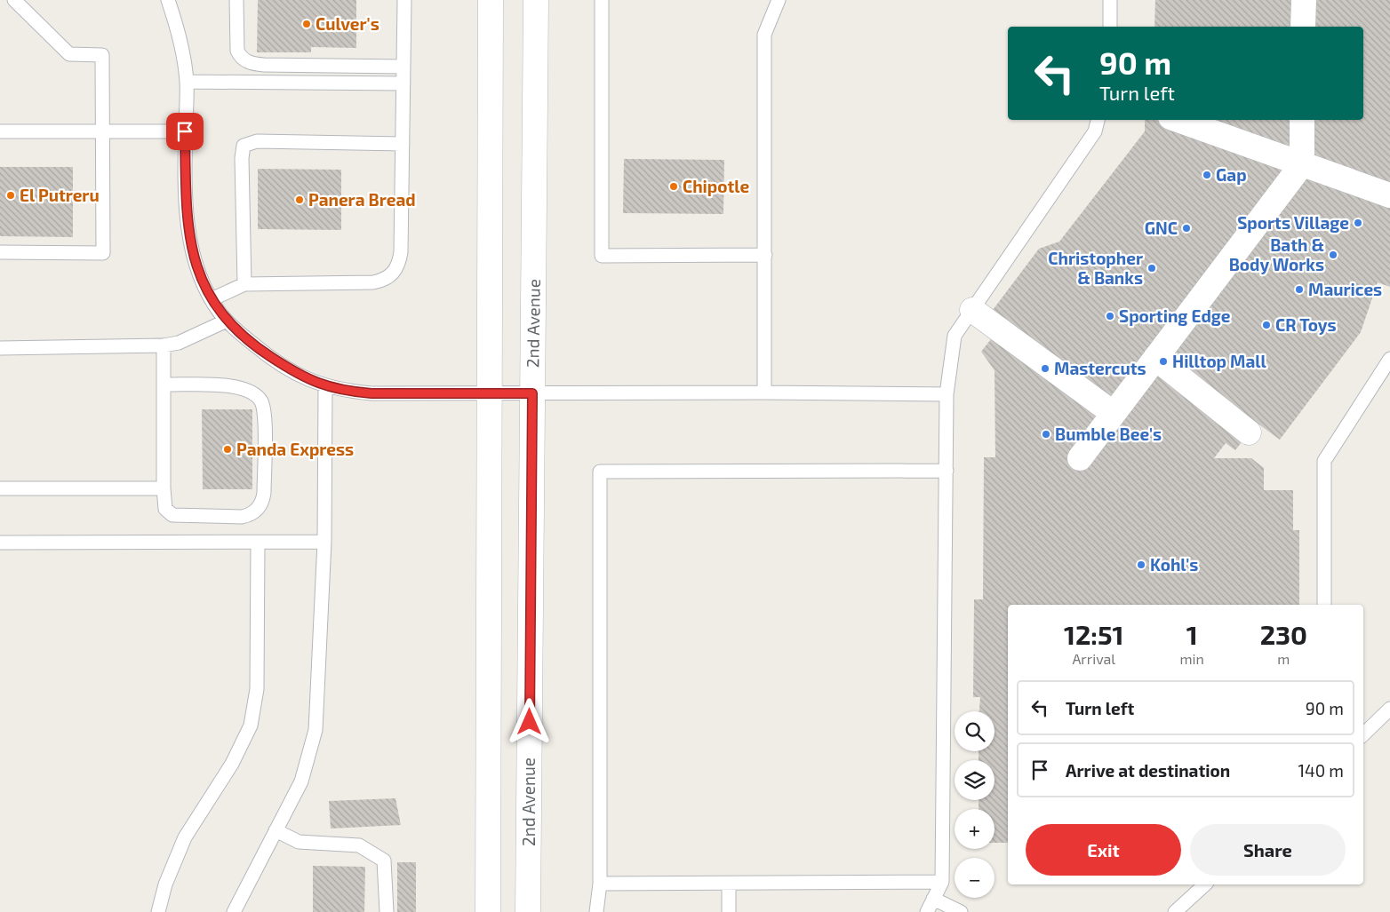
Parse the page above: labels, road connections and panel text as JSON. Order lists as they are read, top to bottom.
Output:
{
  "streets": {
    "main road": ["2nd Avenue"]
  },
  "places": [
    "Culver's",
    "Gap",
    "Chipotle",
    "El Putreru",
    "Panera Bread",
    "Sports Village",
    "GNC",
    "Bath & Body Works",
    "Christopher & Banks",
    "Maurices",
    "Sporting Edge",
    "CR Toys",
    "Hilltop Mall",
    "Mastercuts",
    "Bumble Bee's",
    "Panda Express",
    "Kohl's"
  ],
  "page": {
    "turn": ["90 m", "Turn left"],
    "eta": [
      "12:51",
      "Arrival",
      "1",
      "min",
      "230",
      "m"
    ],
    "list": [
      {
        "name": "Turn left",
        "value": "90 m"
      },
      {
        "name": "Arrive at destination",
        "value": "140 m"
      }
    ],
    "map_buttons": ["+", "−"],
    "buttons": ["Exit", "Share"]
  }
}
